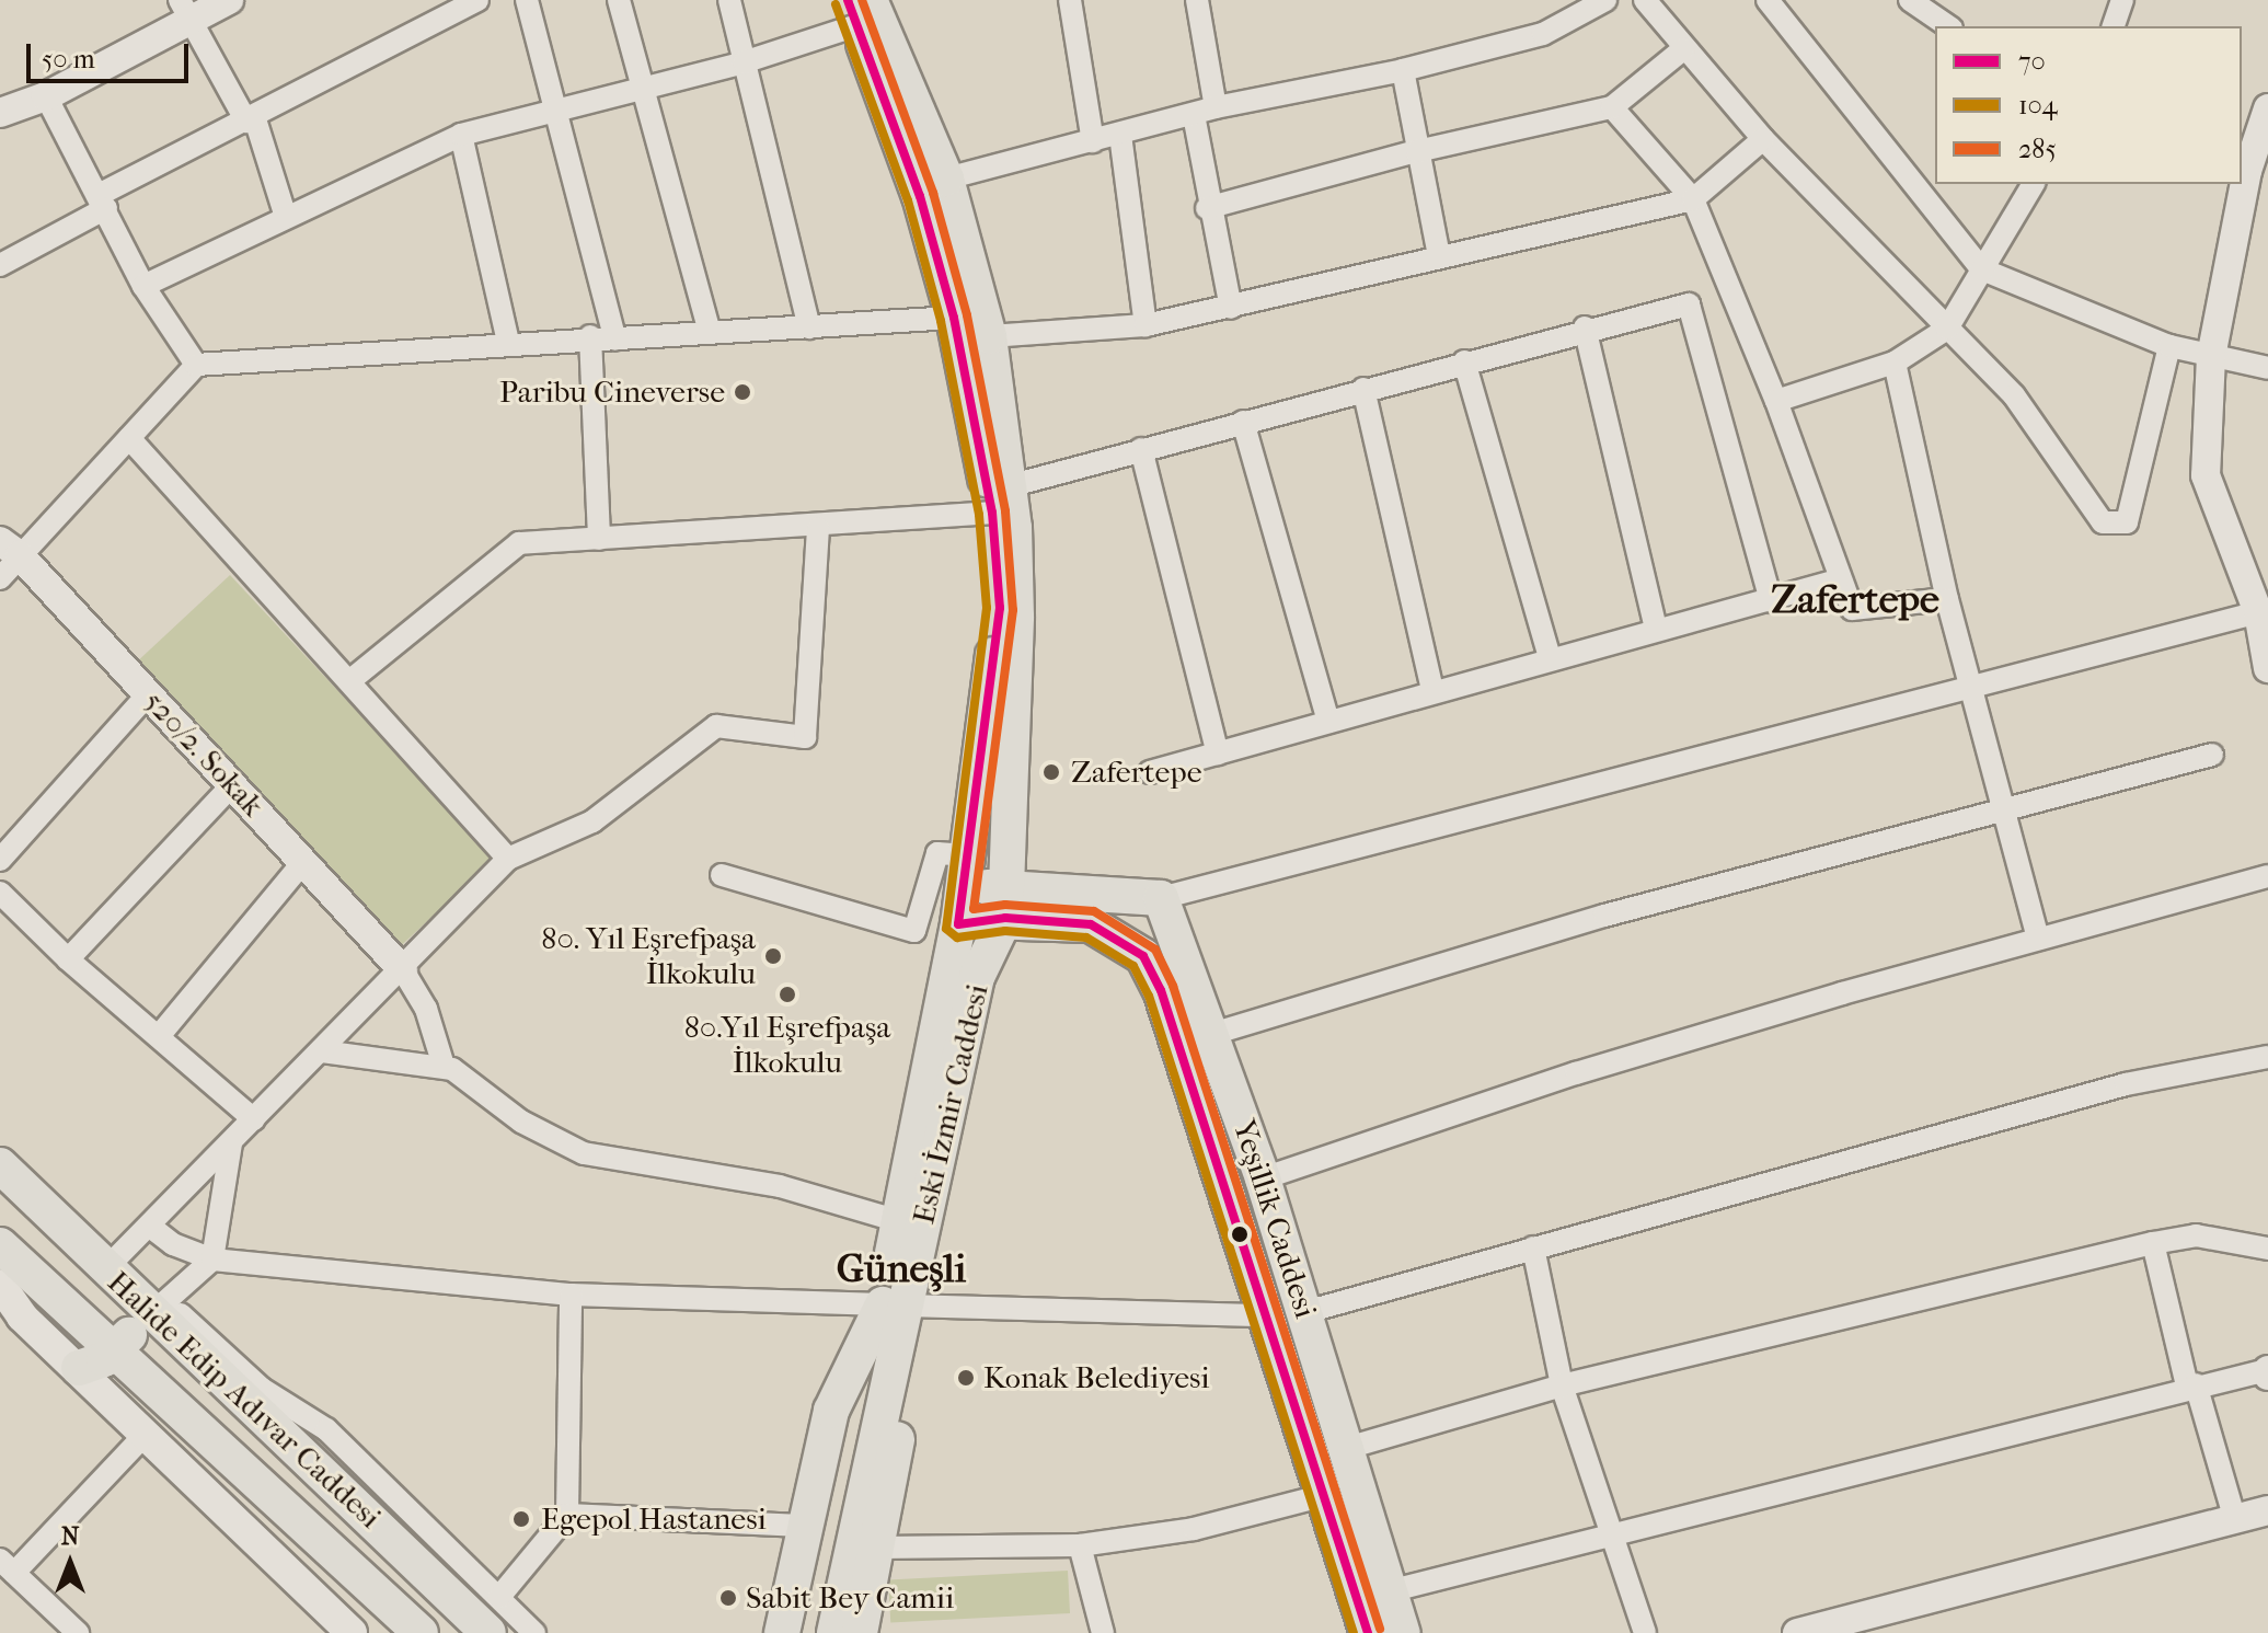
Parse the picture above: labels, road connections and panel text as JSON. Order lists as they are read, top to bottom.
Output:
{
  "streets": {
    "main road": ["Eski İzmir Caddesi", "Yeşillik Caddesi", "Halide Edip Adıvar Caddesi"],
    "street": ["520/2. Sokak"]
  },
  "crossings": [
    ["Eski İzmir Caddesi", "Yeşillik Caddesi"]
  ],
  "districts": ["Zafertepe", "Güneşli"],
  "places": [
    "Paribu Cineverse",
    "Zafertepe",
    "80. Yıl Eşrefpaşa İlkokulu",
    "80.Yıl Eşrefpaşa İlkokulu",
    "Konak Belediyesi",
    "Egepol Hastanesi",
    "Sabit Bey Camii"
  ],
  "lines": ["transit line 70", "transit line 285", "transit line 104"],
  "legend": ["70", "104", "285"],
  "scale_bar": "50 m",
  "north": "top"
}
